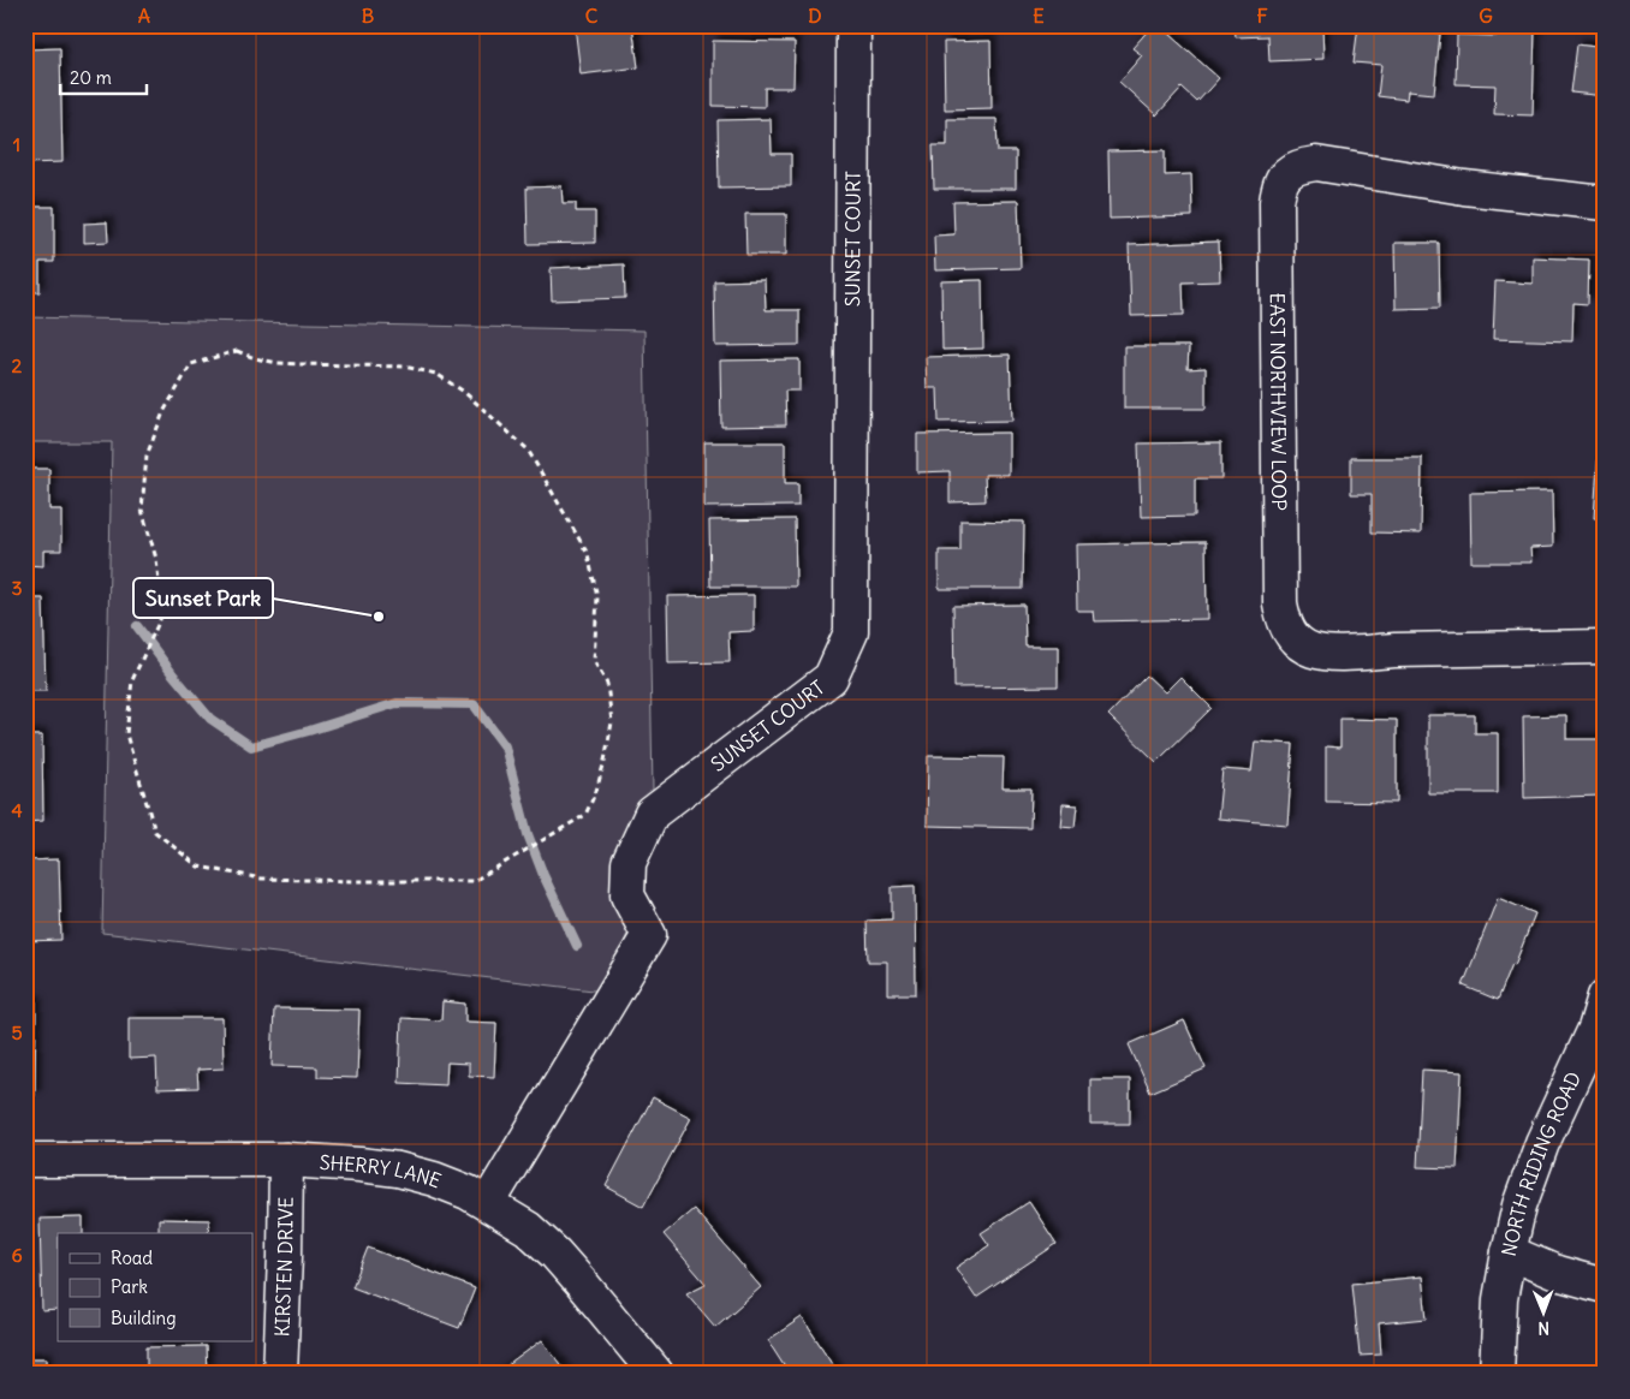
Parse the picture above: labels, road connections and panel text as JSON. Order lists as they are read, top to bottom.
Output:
{
  "streets": {
    "street": [
      "SUNSET COURT",
      "EAST NORTHVIEW LOOP",
      "NORTH RIDING ROAD",
      "SHERRY LANE",
      "KIRSTEN DRIVE"
    ]
  },
  "crossings": [
    ["SUNSET COURT", "SHERRY LANE"],
    ["SHERRY LANE", "KIRSTEN DRIVE"]
  ],
  "places": ["Sunset Park"],
  "legend": ["Road", "Park", "Building"],
  "scale_bar": "20 m",
  "north": "bottom",
  "grid": {
    "columns": [
      "A",
      "B",
      "C",
      "D",
      "E",
      "F",
      "G"
    ],
    "rows": [
      "1",
      "2",
      "3",
      "4",
      "5",
      "6"
    ]
  }
}
